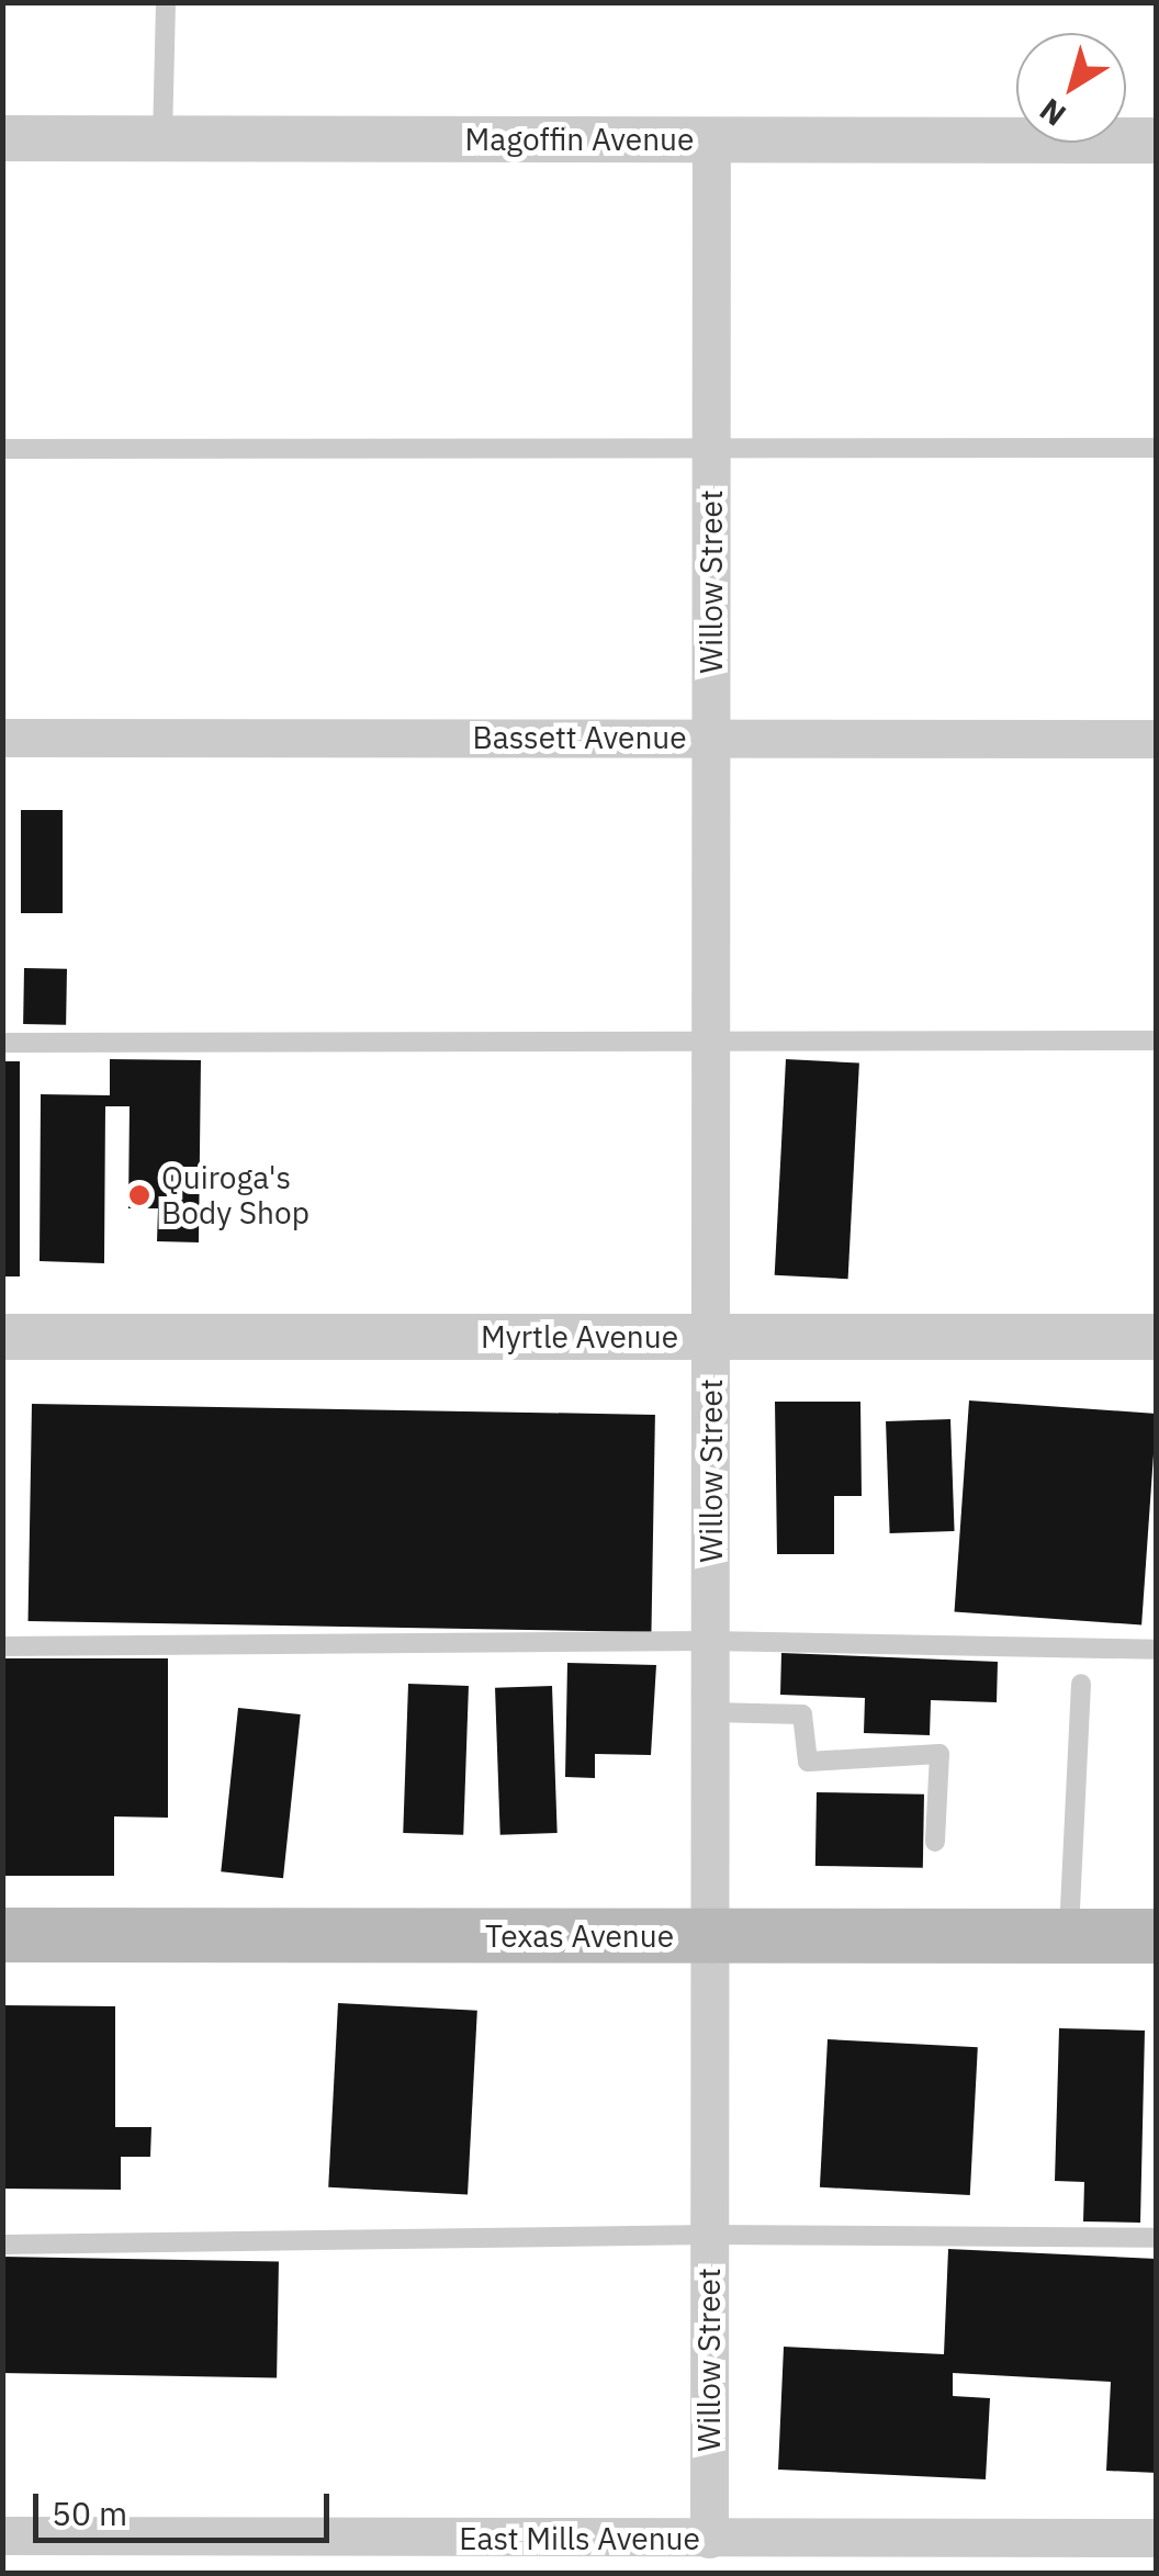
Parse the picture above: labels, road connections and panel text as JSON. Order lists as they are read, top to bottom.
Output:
{
  "streets": {
    "main road": ["Texas Avenue"],
    "street": [
      "Magoffin Avenue",
      "Willow Street",
      "Bassett Avenue",
      "Myrtle Avenue",
      "East Mills Avenue"
    ]
  },
  "crossings": [
    ["Magoffin Avenue", "Willow Street"],
    ["Willow Street", "Bassett Avenue"],
    ["Willow Street", "Myrtle Avenue"],
    ["Willow Street", "Texas Avenue"],
    ["Willow Street", "East Mills Avenue"]
  ],
  "places": ["Quiroga's Body Shop"],
  "scale_bar": "50 m",
  "north": "bottom left"
}
